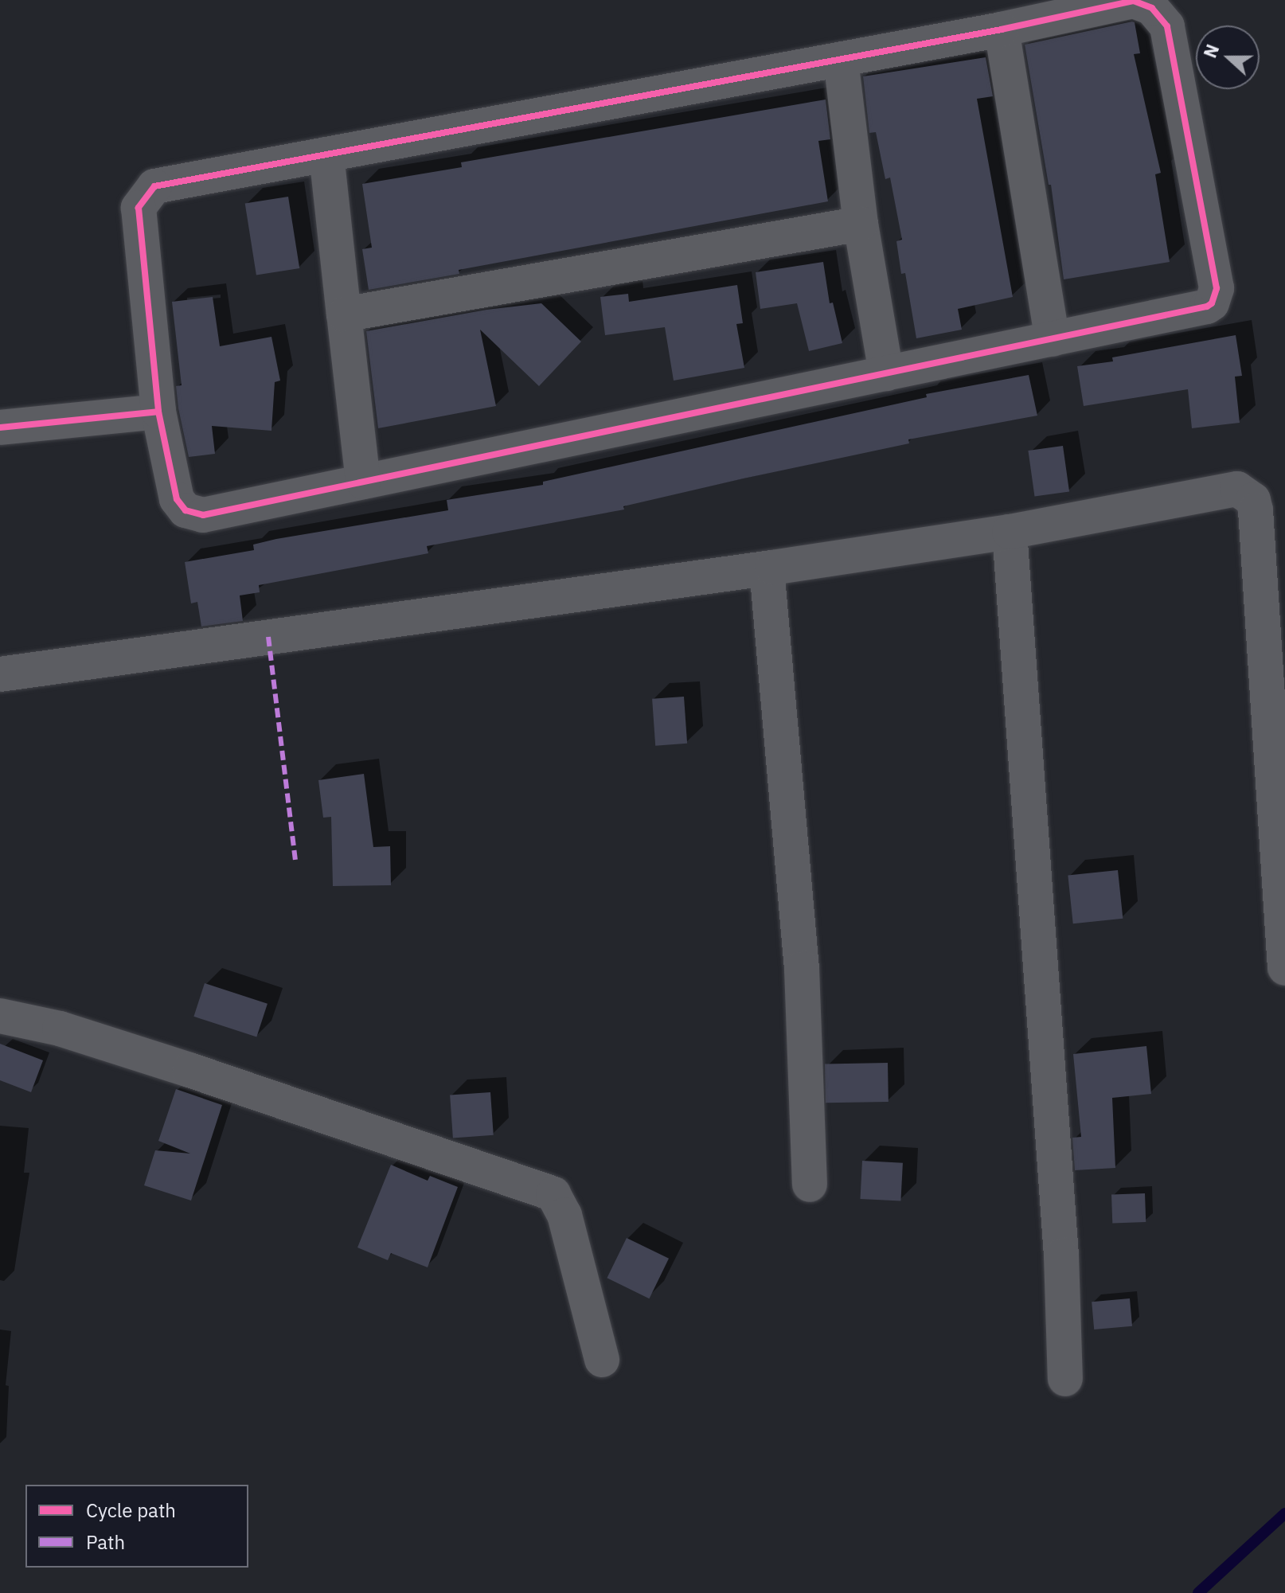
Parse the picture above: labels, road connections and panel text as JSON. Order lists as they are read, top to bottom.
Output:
{
  "legend": ["Cycle path", "Path"],
  "north": "left"
}
